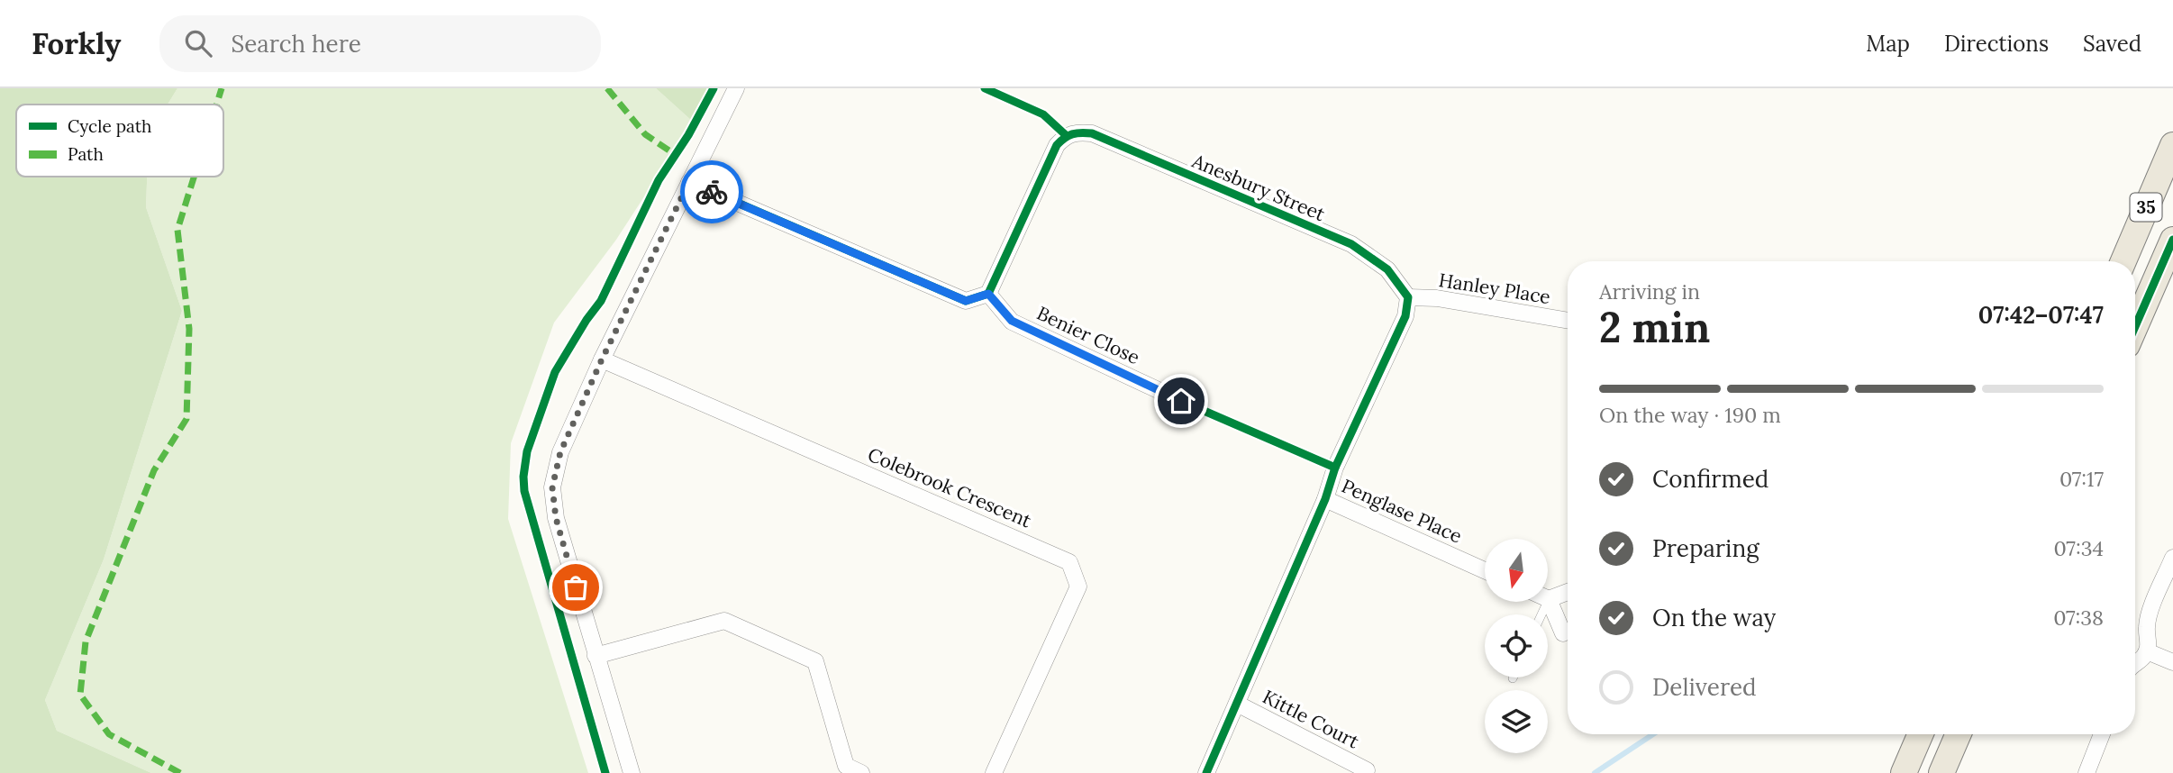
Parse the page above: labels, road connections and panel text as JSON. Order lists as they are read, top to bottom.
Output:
{
  "streets": {
    "main road": ["35"],
    "street": [
      "Anesbury Street",
      "Hanley Place",
      "Benier Close",
      "Colebrook Crescent",
      "Penglase Place",
      "Kittle Court"
    ]
  },
  "crossings": [
    ["Anesbury Street", "Hanley Place"],
    ["Anesbury Street", "Benier Close"]
  ],
  "legend": ["Cycle path", "Path"],
  "north": "bottom",
  "page": {
    "header": "Forkly",
    "search": "Search here",
    "nav": ["Map", "Directions", "Saved"],
    "heading": ["2 min", "Arriving in", "07:42–07:47"],
    "bar": "On the way · 190 m",
    "list": [
      ["Confirmed", "07:17"],
      ["Preparing", "07:34"],
      ["On the way", "07:38"],
      "Delivered"
    ]
  }
}
